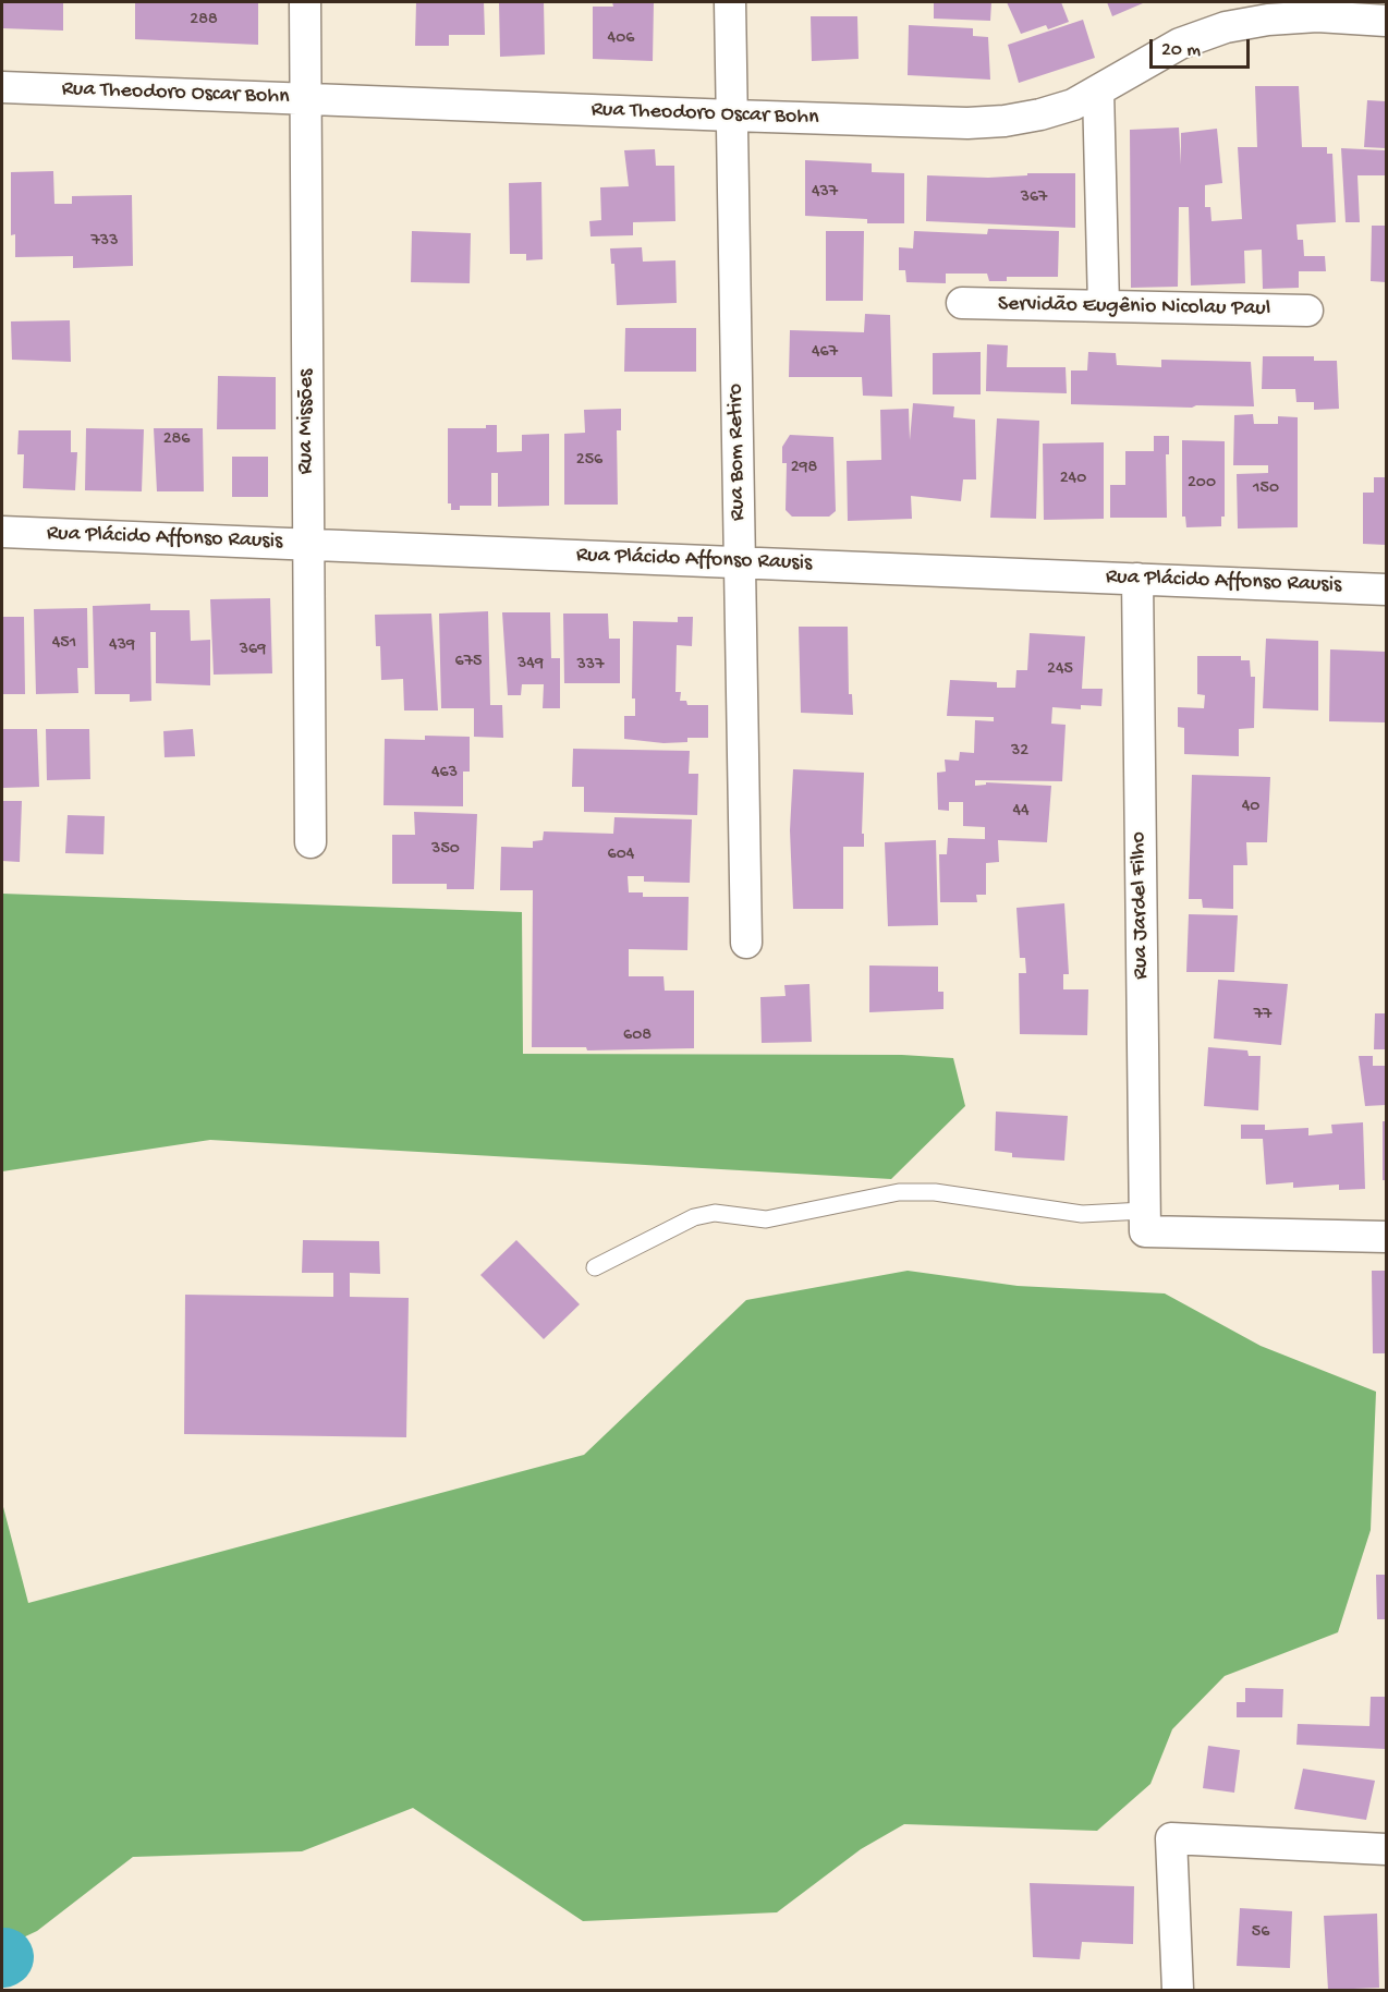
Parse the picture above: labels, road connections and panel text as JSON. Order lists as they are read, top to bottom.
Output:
{
  "streets": {
    "street": [
      "Rua Theodoro Oscar Bohn",
      "Servidão Eugênio Nicolau Paul",
      "Rua Missões",
      "Rua Bom Retiro",
      "Rua Plácido Affonso Rausis",
      "Rua Jardel Filho"
    ]
  },
  "crossings": [
    ["Rua Theodoro Oscar Bohn", "Rua Missões"],
    ["Rua Theodoro Oscar Bohn", "Rua Bom Retiro"],
    ["Rua Missões", "Rua Plácido Affonso Rausis"],
    ["Rua Bom Retiro", "Rua Plácido Affonso Rausis"],
    ["Rua Plácido Affonso Rausis", "Rua Jardel Filho"]
  ],
  "house_numbers": [
    "288",
    "406",
    "437",
    "367",
    "733",
    "467",
    "286",
    "256",
    "298",
    "240",
    "200",
    "150",
    "451",
    "439",
    "369",
    "675",
    "349",
    "337",
    "245",
    "32",
    "463",
    "40",
    "44",
    "350",
    "604",
    "77",
    "608",
    "56"
  ],
  "scale_bar": "20 m"
}
